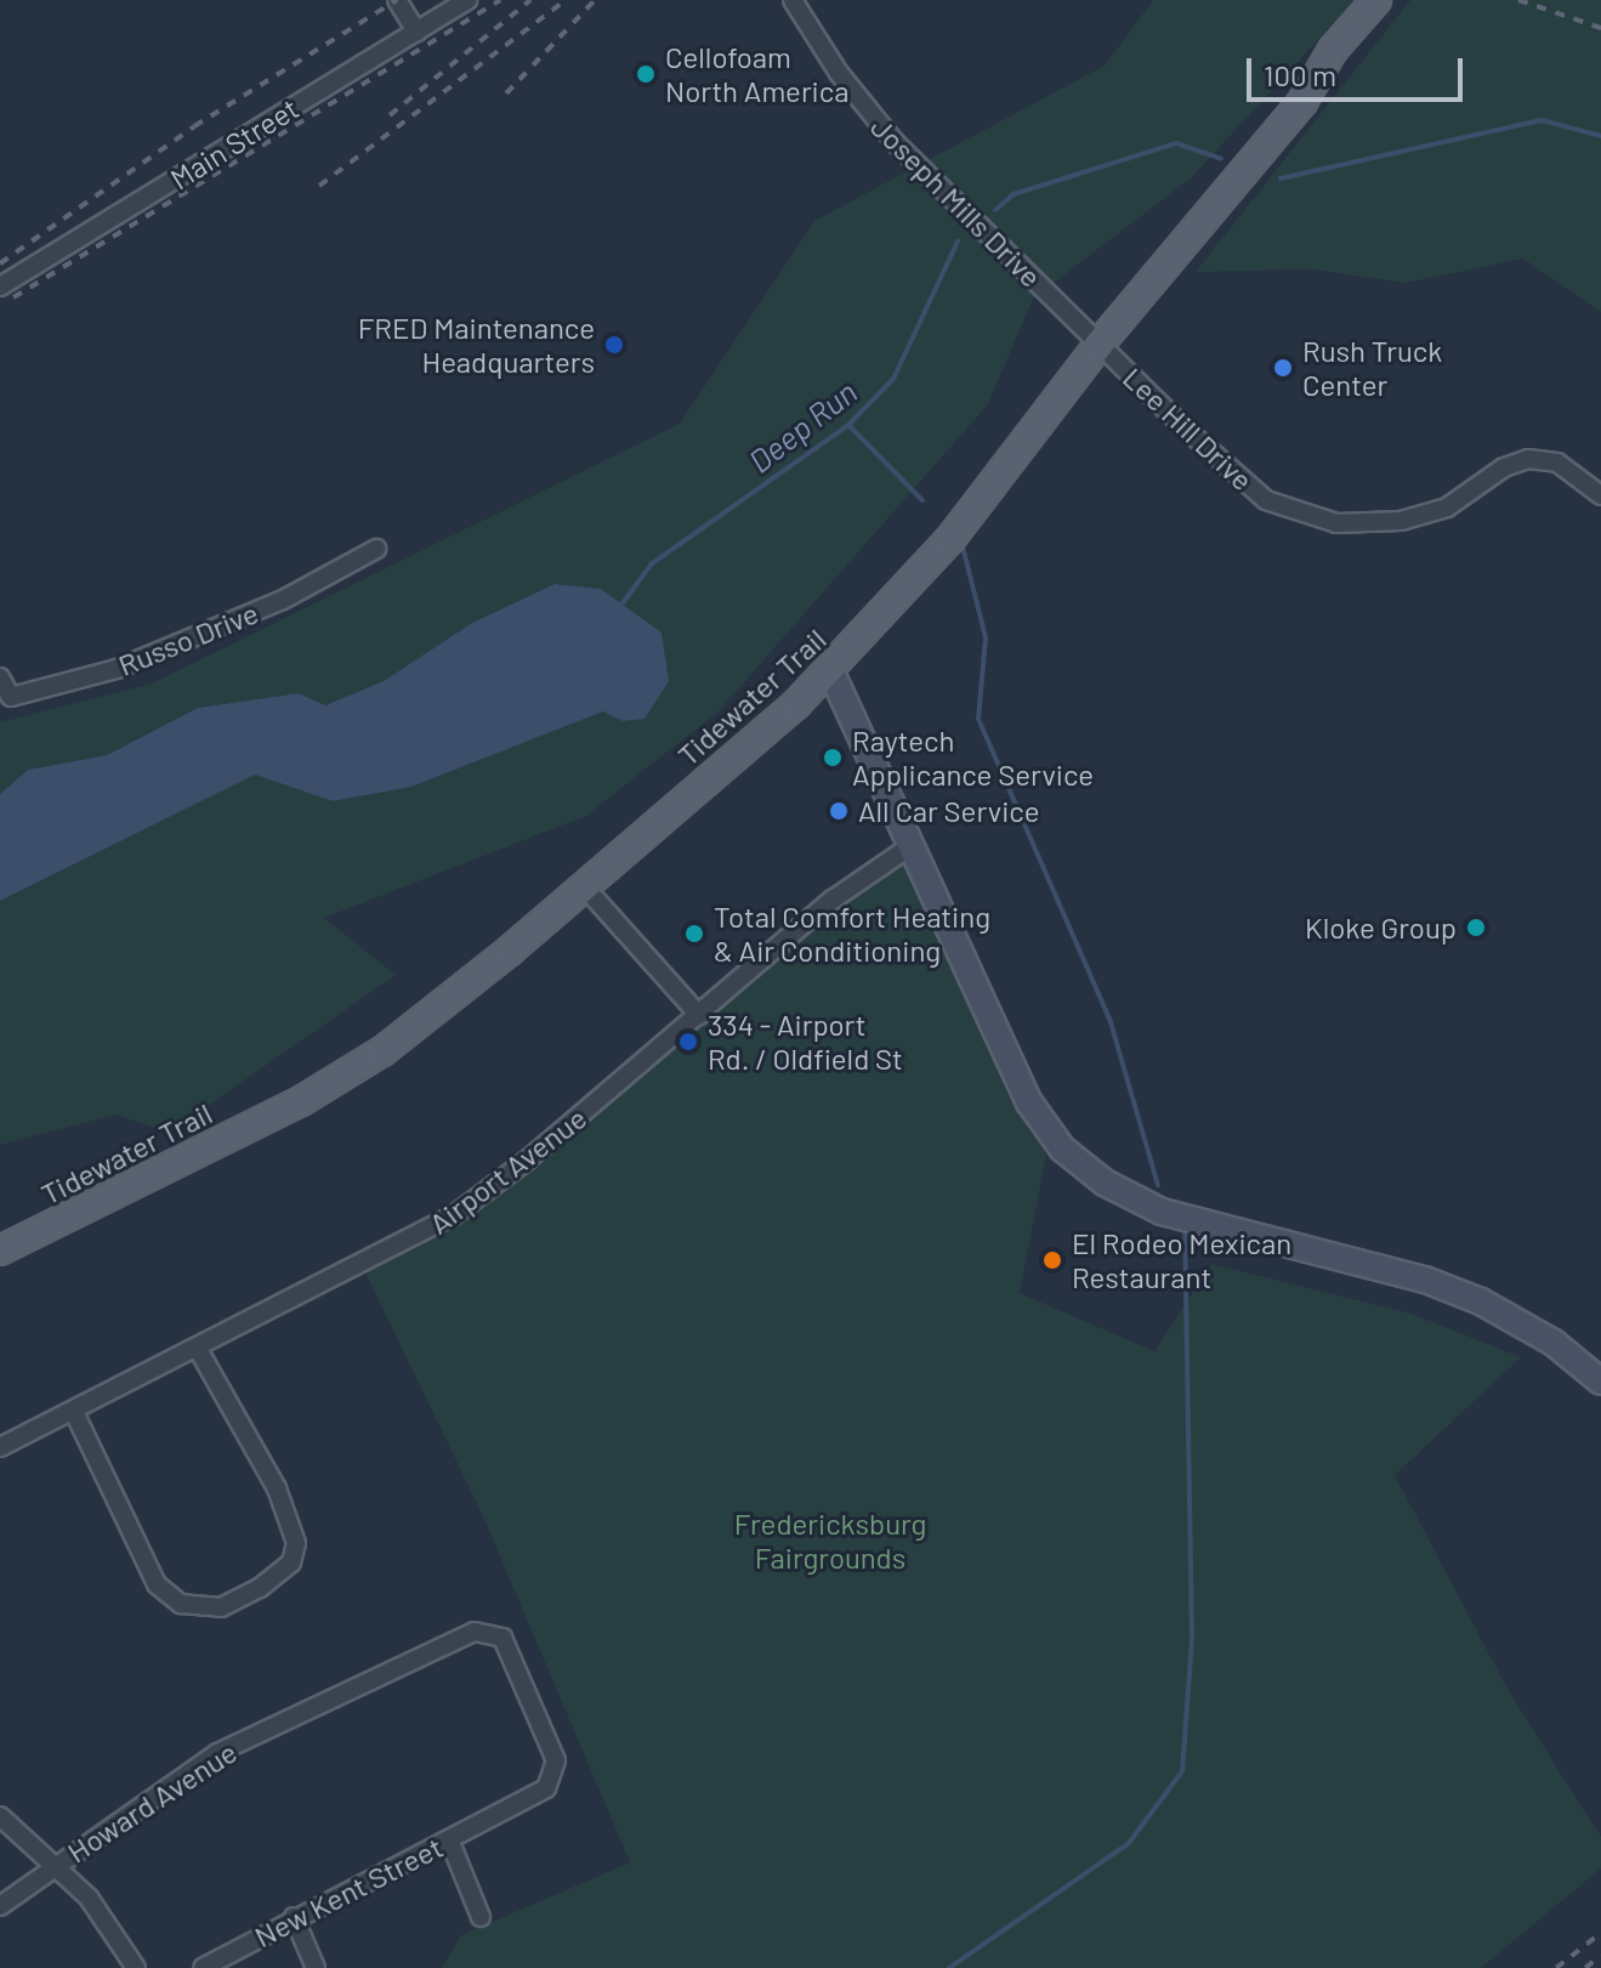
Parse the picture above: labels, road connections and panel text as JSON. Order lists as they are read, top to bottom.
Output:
{
  "streets": {
    "main road": ["Tidewater Trail"],
    "street": [
      "Main Street",
      "Joseph Mills Drive",
      "Lee Hill Drive",
      "Russo Drive",
      "Airport Avenue",
      "Howard Avenue",
      "New Kent Street"
    ]
  },
  "crossings": [
    ["Joseph Mills Drive", "Lee Hill Drive"],
    ["Joseph Mills Drive", "Tidewater Trail"],
    ["Lee Hill Drive", "Tidewater Trail"],
    ["Howard Avenue", "New Kent Street"]
  ],
  "water": ["Deep Run"],
  "parks": ["Fredericksburg Fairgrounds"],
  "places": [
    "Cellofoam North America",
    "FRED Maintenance Headquarters",
    "Rush Truck Center",
    "Raytech Applicance Service",
    "All Car Service",
    "Kloke Group",
    "Total Comfort Heating & Air Conditioning",
    "334 - Airport Rd. / Oldfield St",
    "El Rodeo Mexican Restaurant"
  ],
  "scale_bar": "100 m"
}
